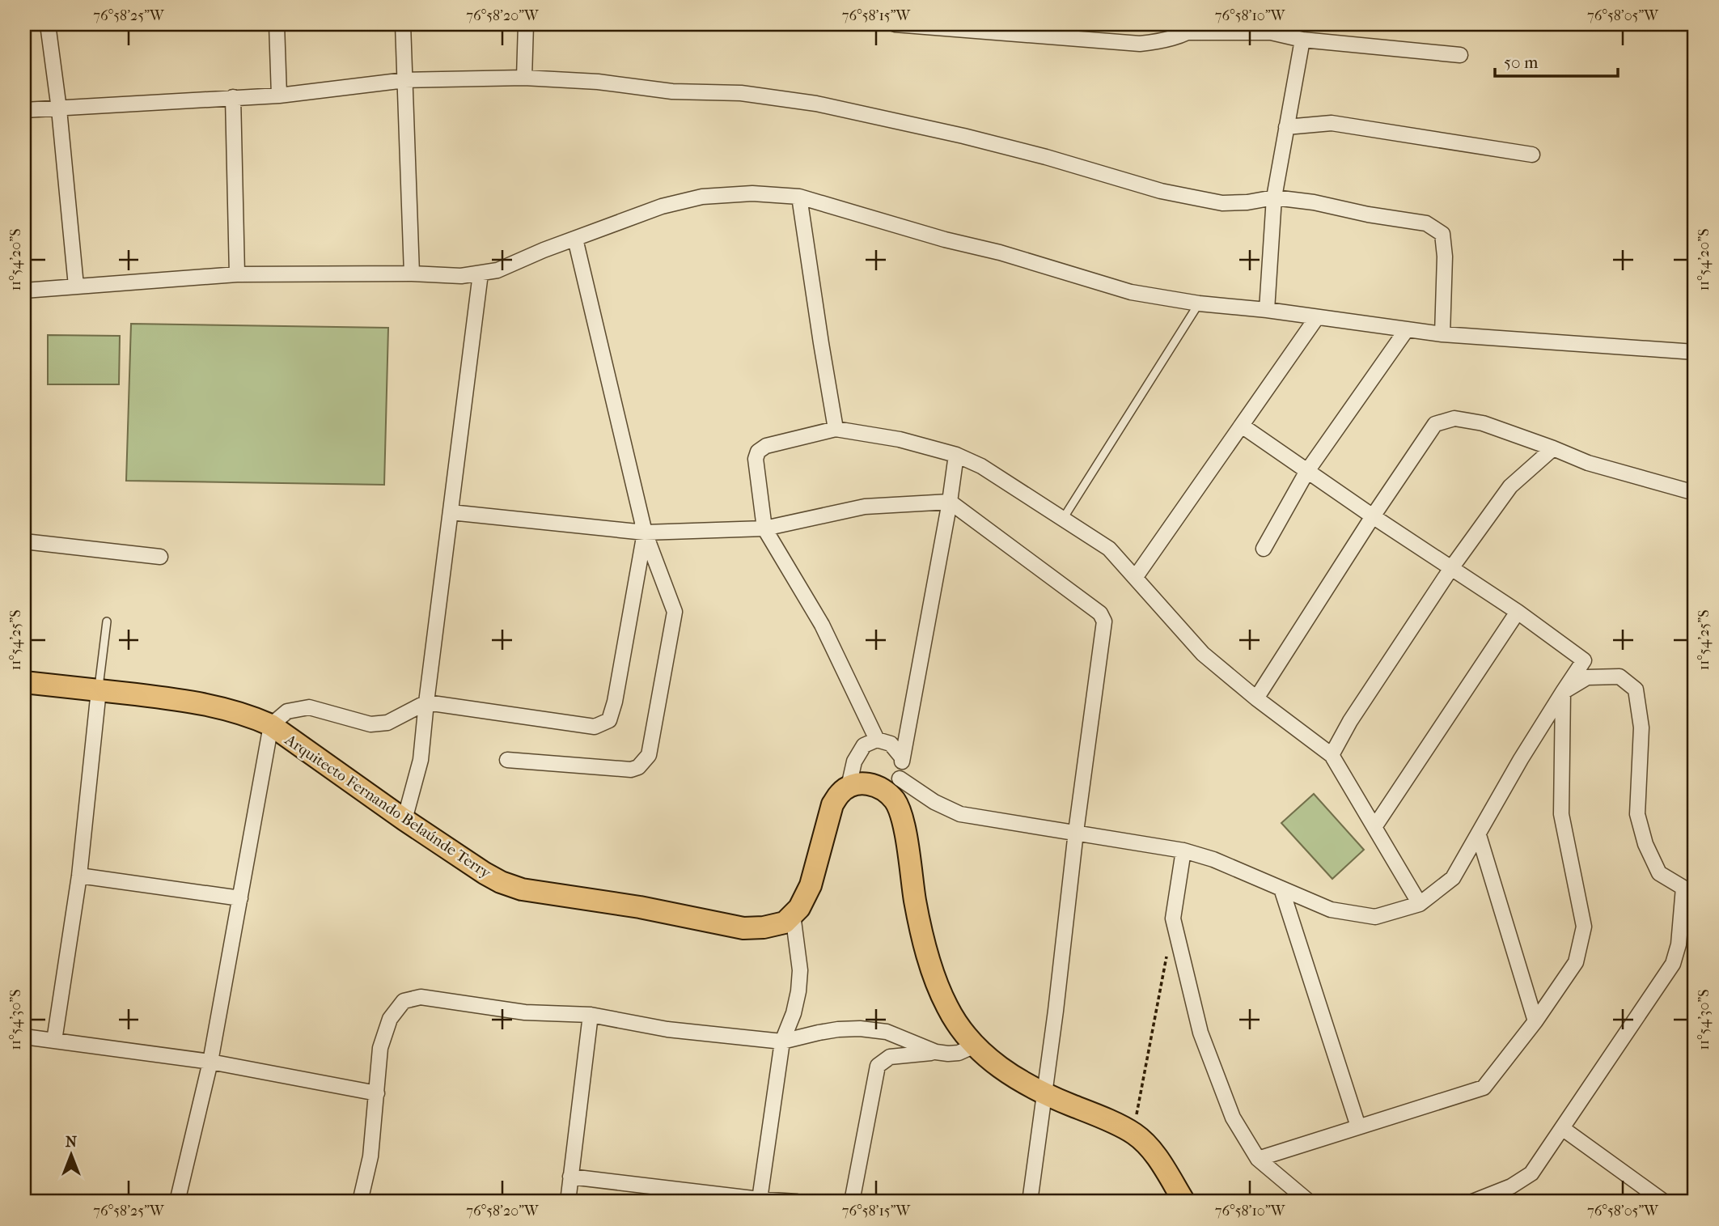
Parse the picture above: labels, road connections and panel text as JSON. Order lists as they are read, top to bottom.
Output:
{
  "streets": {
    "main road": ["Arquitecto Fernando Belaúnde Terry"]
  },
  "scale_bar": "50 m",
  "north": "top",
  "coordinates": [
    "76°58'25\"W",
    "76°58'20\"W",
    "76°58'15\"W",
    "76°58'10\"W",
    "76°58'05\"W",
    "11°54'20\"S",
    "11°54'25\"S",
    "11°54'30\"S"
  ]
}
